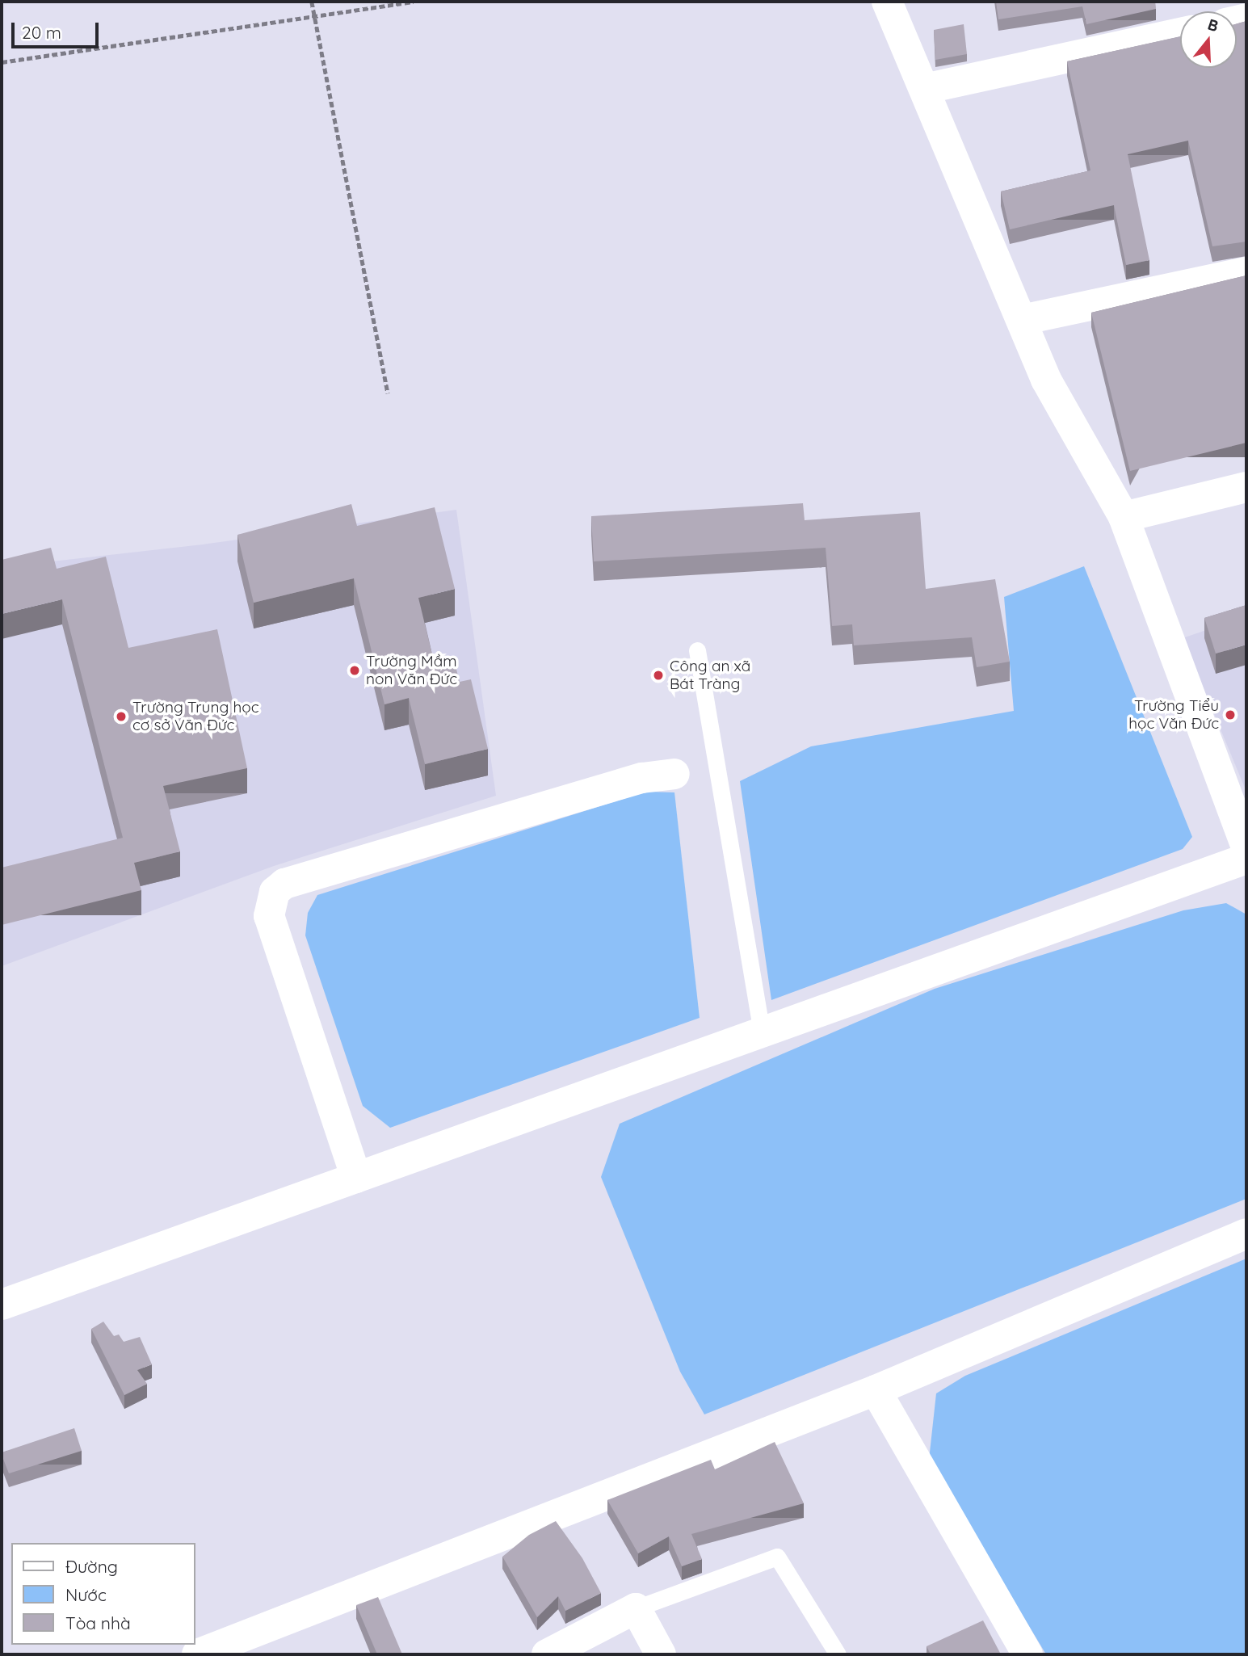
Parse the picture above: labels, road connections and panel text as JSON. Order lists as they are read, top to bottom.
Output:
{
  "places": [
    "Trường Mầm non Văn Đức",
    "Công an xã Bát Tràng",
    "Trường Tiểu học Văn Đức",
    "Trường Trung học cơ sở Văn Đức"
  ],
  "legend": ["Đường", "Nước", "Tòa nhà"],
  "scale_bar": "20 m",
  "north": "top"
}
